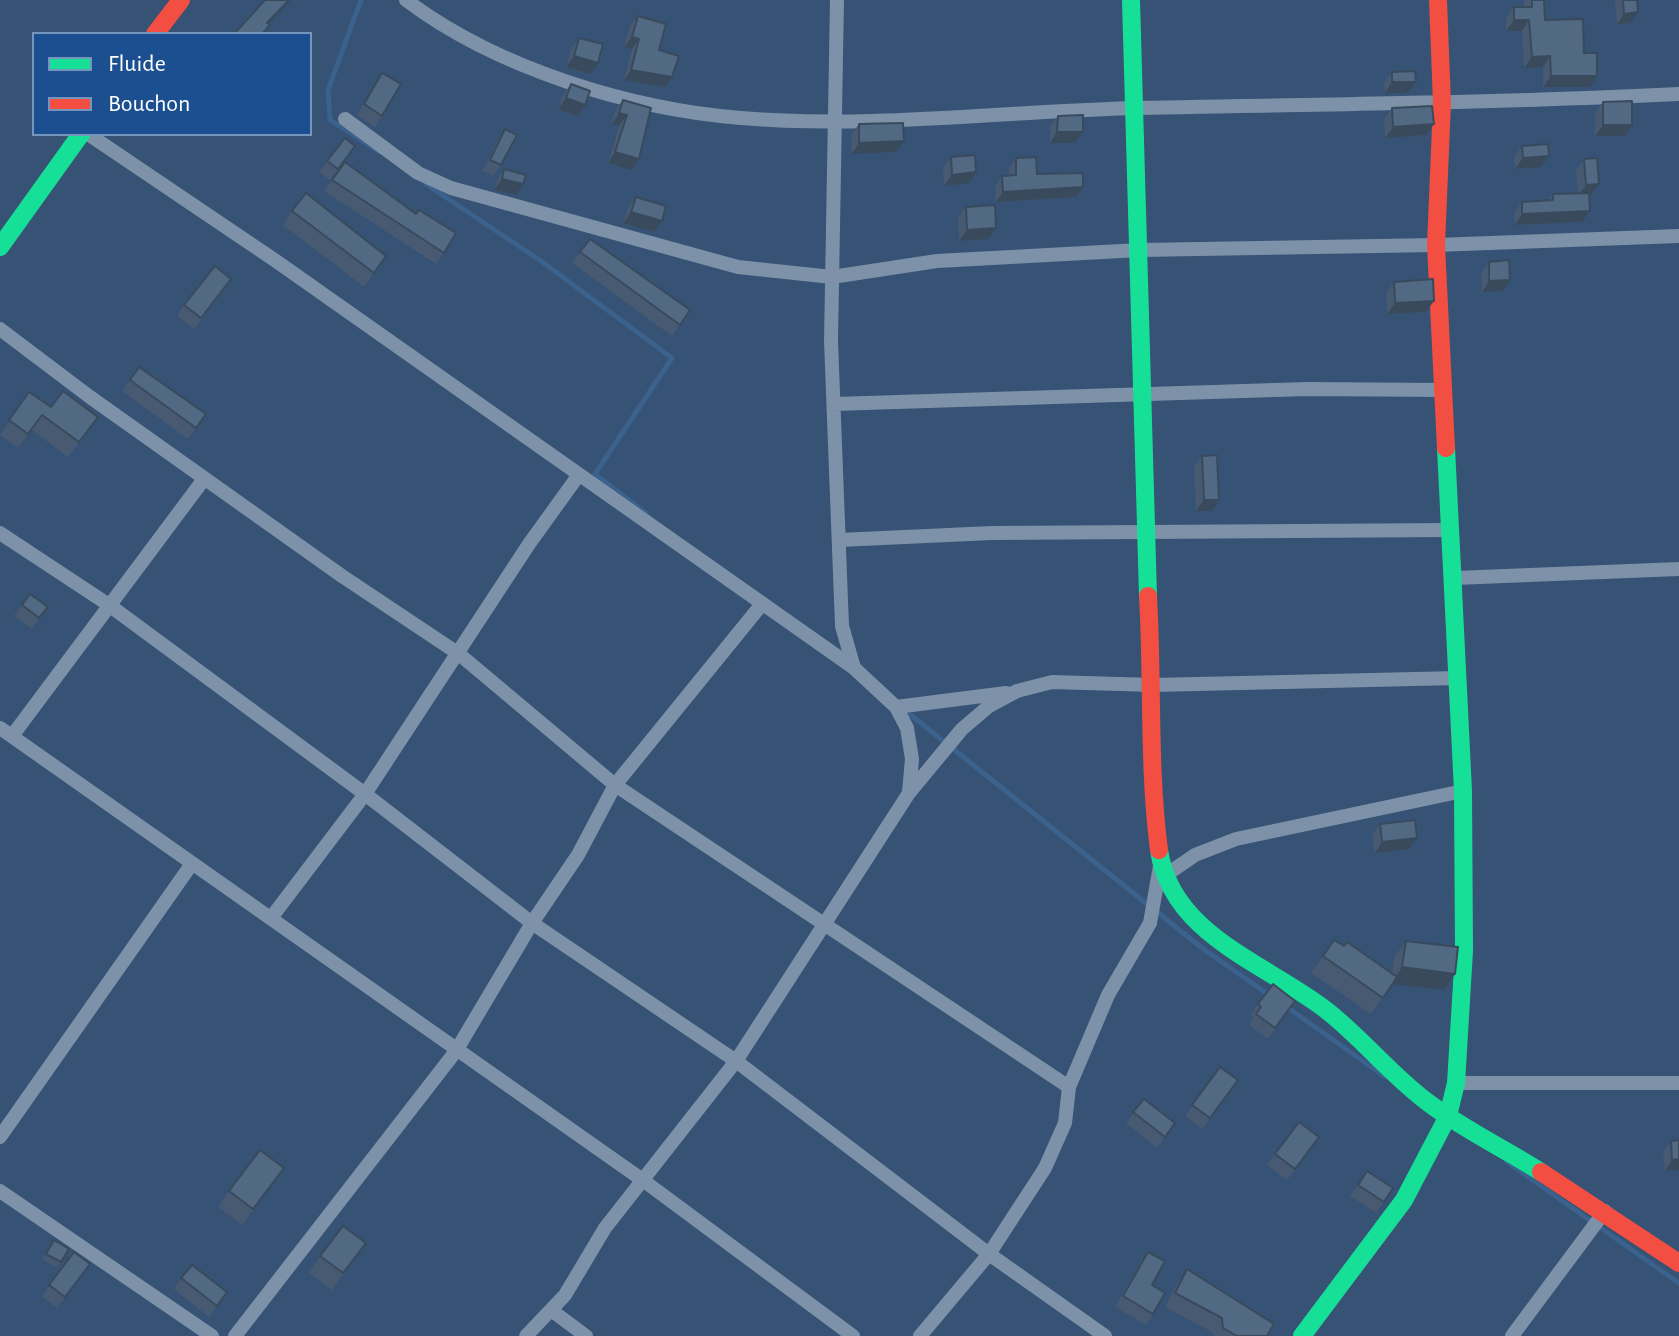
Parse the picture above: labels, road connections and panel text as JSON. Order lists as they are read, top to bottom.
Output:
{
  "legend": ["Fluide", "Bouchon"]
}
